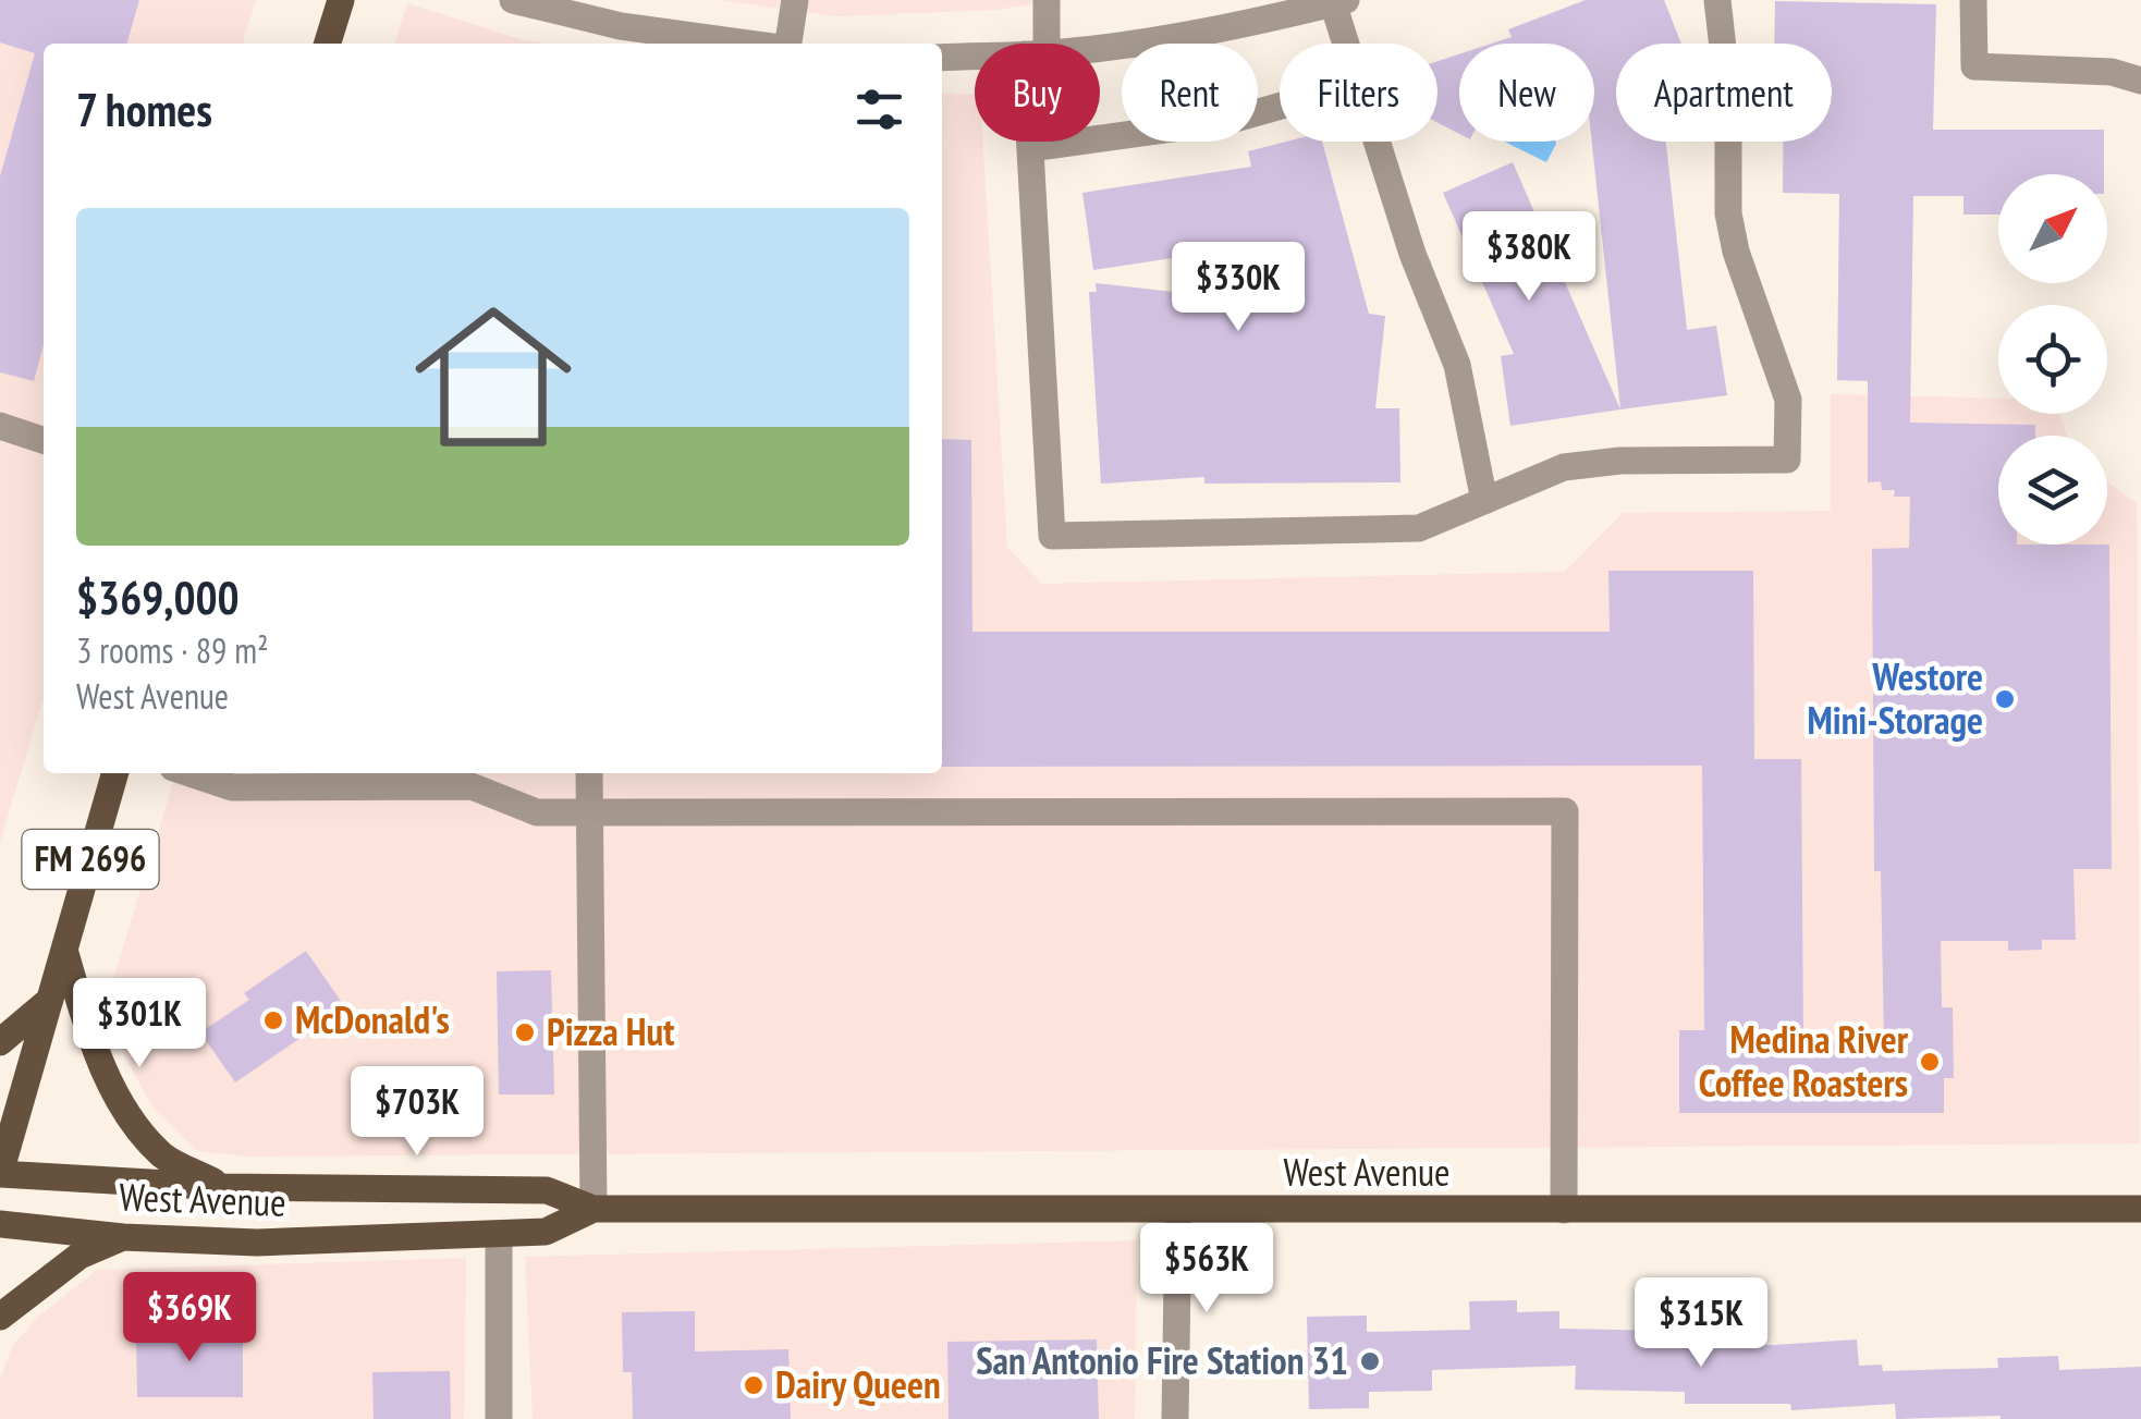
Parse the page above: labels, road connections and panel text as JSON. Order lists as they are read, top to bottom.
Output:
{
  "streets": {
    "main road": ["FM 2696", "West Avenue"]
  },
  "crossings": [
    ["FM 2696", "West Avenue"]
  ],
  "places": [
    "Westore Mini-Storage",
    "McDonald's",
    "Pizza Hut",
    "Medina River Coffee Roasters",
    "San Antonio Fire Station 31",
    "Dairy Queen"
  ],
  "north": "top right",
  "page": {
    "chip": [
      "Buy",
      "Rent",
      "Filters",
      "New",
      "Apartment"
    ],
    "heading": "7 homes",
    "list": [
      {
        "name": "$369,000",
        "note": "3 rooms · 89 m² · West Avenue"
      }
    ],
    "price": [
      "$380K",
      "$330K",
      "$301K",
      "$703K",
      "$563K",
      "$369K",
      "$315K"
    ]
  }
}
